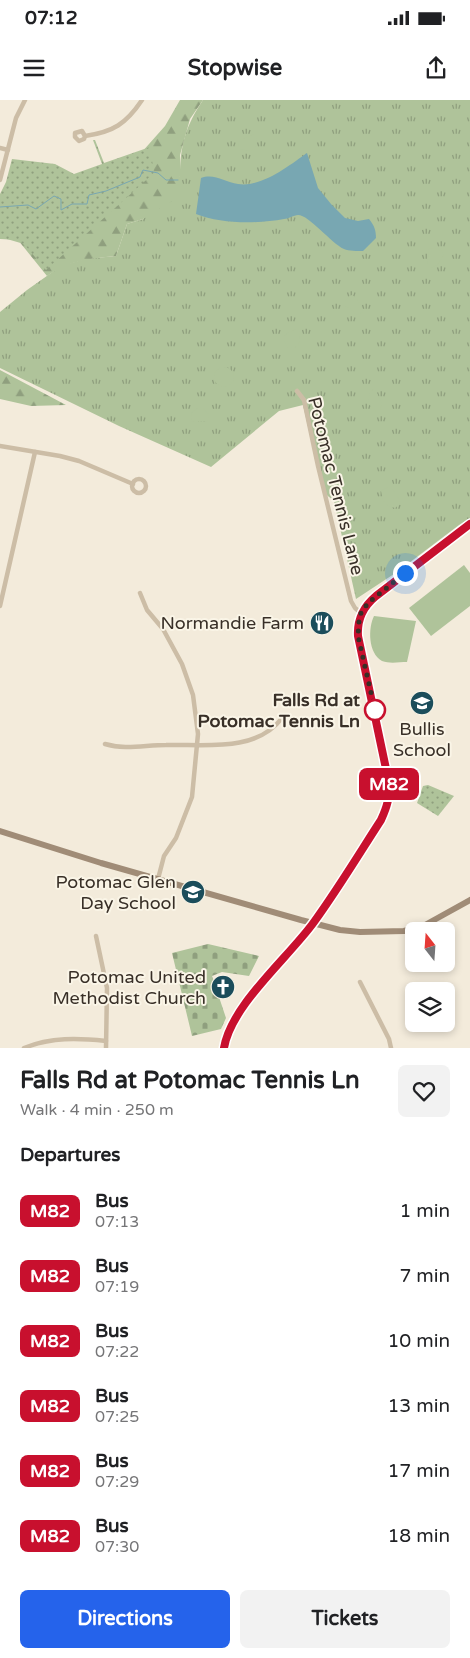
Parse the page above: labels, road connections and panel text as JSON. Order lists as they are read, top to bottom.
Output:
{
  "streets": {
    "street": ["Potomac Tennis Lane"]
  },
  "places": {
    "restaurant": ["Normandie Farm"],
    "school or university": ["Bullis School", "Potomac Glen Day School"],
    "other": ["Falls Rd at Potomac Tennis Ln"],
    "church": ["Potomac United Methodist Church"]
  },
  "lines": ["bus line M82"],
  "north": "top",
  "page": {
    "status": "07:12",
    "header": "Stopwise",
    "on_map": "M82",
    "heading": [
      ["Falls Rd at Potomac Tennis Ln", "Walk · 4 min · 250 m"],
      "Departures"
    ],
    "list": [
      {
        "mark": "M82",
        "name": "Bus",
        "note": "07:13",
        "value": "1 min"
      },
      {
        "mark": "M82",
        "name": "Bus",
        "note": "07:19",
        "value": "7 min"
      },
      {
        "mark": "M82",
        "name": "Bus",
        "note": "07:22",
        "value": "10 min"
      },
      {
        "mark": "M82",
        "name": "Bus",
        "note": "07:25",
        "value": "13 min"
      },
      {
        "mark": "M82",
        "name": "Bus",
        "note": "07:29",
        "value": "17 min"
      },
      {
        "mark": "M82",
        "name": "Bus",
        "note": "07:30",
        "value": "18 min"
      }
    ],
    "buttons": ["Directions", "Tickets"]
  }
}
